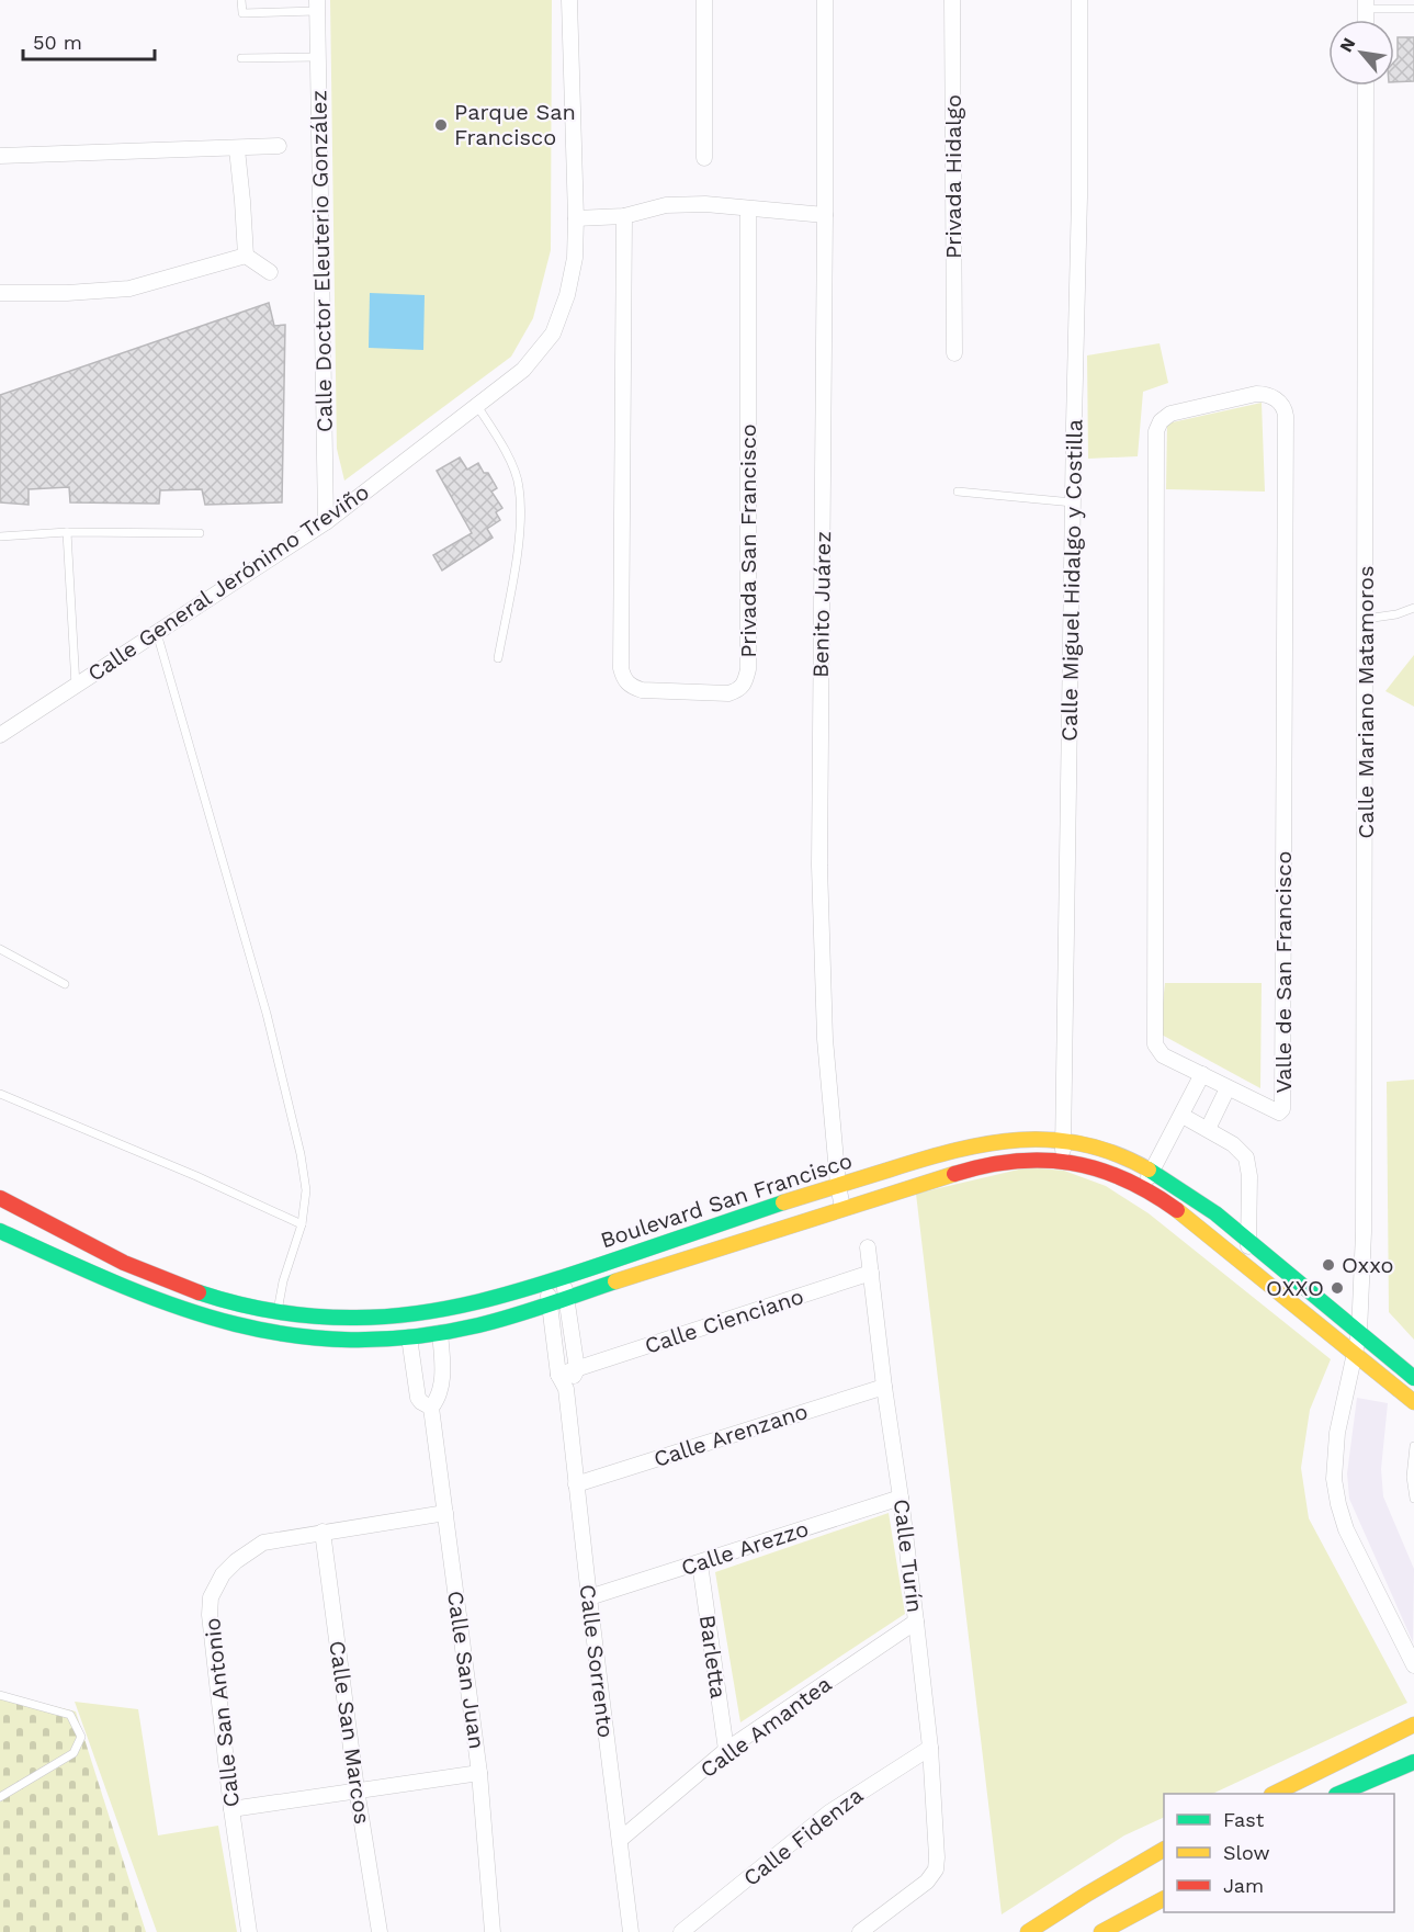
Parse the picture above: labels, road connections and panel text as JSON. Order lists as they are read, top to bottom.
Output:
{
  "streets": {
    "street": [
      "Privada Hidalgo",
      "Calle Doctor Eleuterio González",
      "Privada San Francisco",
      "Calle Miguel Hidalgo y Costilla",
      "Calle General Jerónimo Treviño",
      "Benito Juárez",
      "Calle Mariano Matamoros",
      "Valle de San Francisco",
      "Boulevard San Francisco",
      "Calle Cienciano",
      "Calle Arenzano",
      "Calle Arezzo",
      "Calle Turín",
      "Barletta",
      "Calle Sorrento",
      "Calle San Juan",
      "Calle San Antonio",
      "Calle Amantea",
      "Calle San Marcos",
      "Calle Fidenza"
    ]
  },
  "crossings": [
    ["Calle Doctor Eleuterio González", "Calle General Jerónimo Treviño"],
    ["Calle Miguel Hidalgo y Costilla", "Boulevard San Francisco"],
    ["Benito Juárez", "Boulevard San Francisco"],
    ["Calle Mariano Matamoros", "Boulevard San Francisco"],
    ["Boulevard San Francisco", "Calle Sorrento"],
    ["Boulevard San Francisco", "Calle San Juan"],
    ["Calle Cienciano", "Calle Turín"],
    ["Calle Cienciano", "Calle Sorrento"],
    ["Calle Arenzano", "Calle Turín"],
    ["Calle Arenzano", "Calle Sorrento"],
    ["Calle Arezzo", "Calle Turín"],
    ["Calle Arezzo", "Barletta"],
    ["Calle Arezzo", "Calle Sorrento"],
    ["Calle Turín", "Calle Amantea"],
    ["Calle Turín", "Calle Fidenza"],
    ["Barletta", "Calle Amantea"],
    ["Calle Sorrento", "Calle Amantea"],
    ["Calle San Juan", "Calle San Antonio"],
    ["Calle San Antonio", "Calle San Marcos"]
  ],
  "places": ["Parque San Francisco", "Oxxo", "OXXO"],
  "legend": ["Fast", "Slow", "Jam"],
  "scale_bar": "50 m",
  "north": "top left"
}
